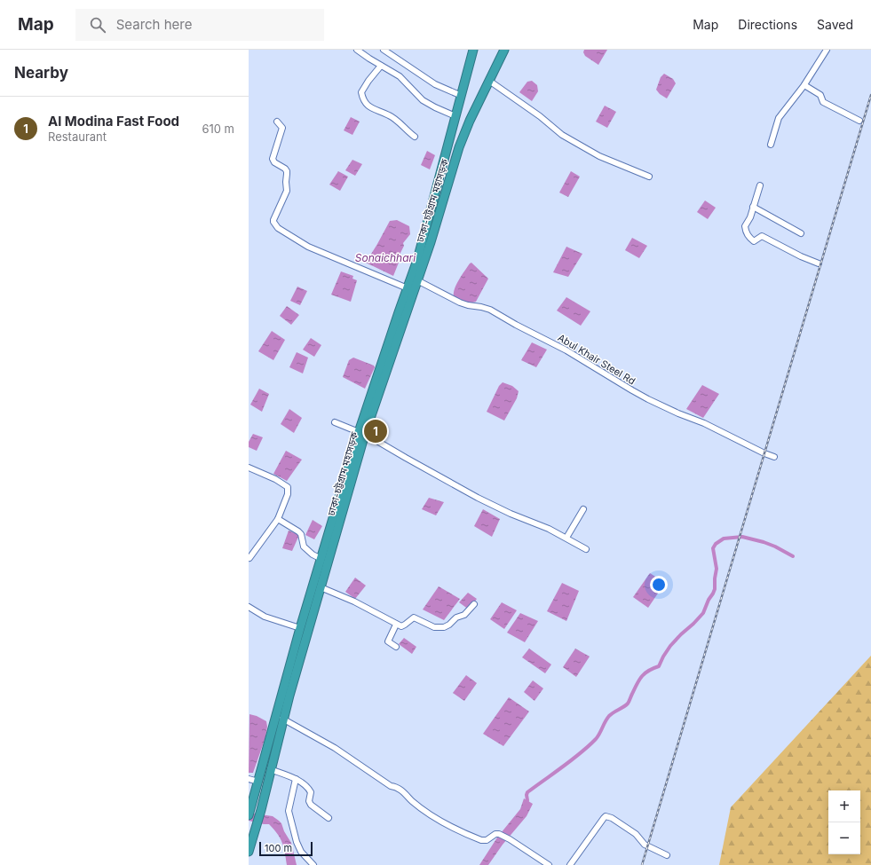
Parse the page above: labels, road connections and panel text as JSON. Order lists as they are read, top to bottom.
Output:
{
  "streets": {
    "highway": ["ঢাকা-চট্টগ্রাম মহাসড়ক"],
    "street": ["Abul Khair Steel Rd"]
  },
  "crossings": [
    ["ঢাকা-চট্টগ্রাম মহাসড়ক", "Abul Khair Steel Rd"]
  ],
  "water": ["Sonaichhari"],
  "scale_bar": "100 m",
  "page": {
    "header": "Map",
    "search": "Search here",
    "nav": ["Map", "Directions", "Saved"],
    "heading": "Nearby",
    "list": [
      {
        "mark": "1",
        "name": "Al Modina Fast Food",
        "note": "Restaurant",
        "value": "610 m"
      }
    ],
    "pins": "1",
    "map_buttons": ["+", "−"],
    "scale": "100 m"
  }
}
